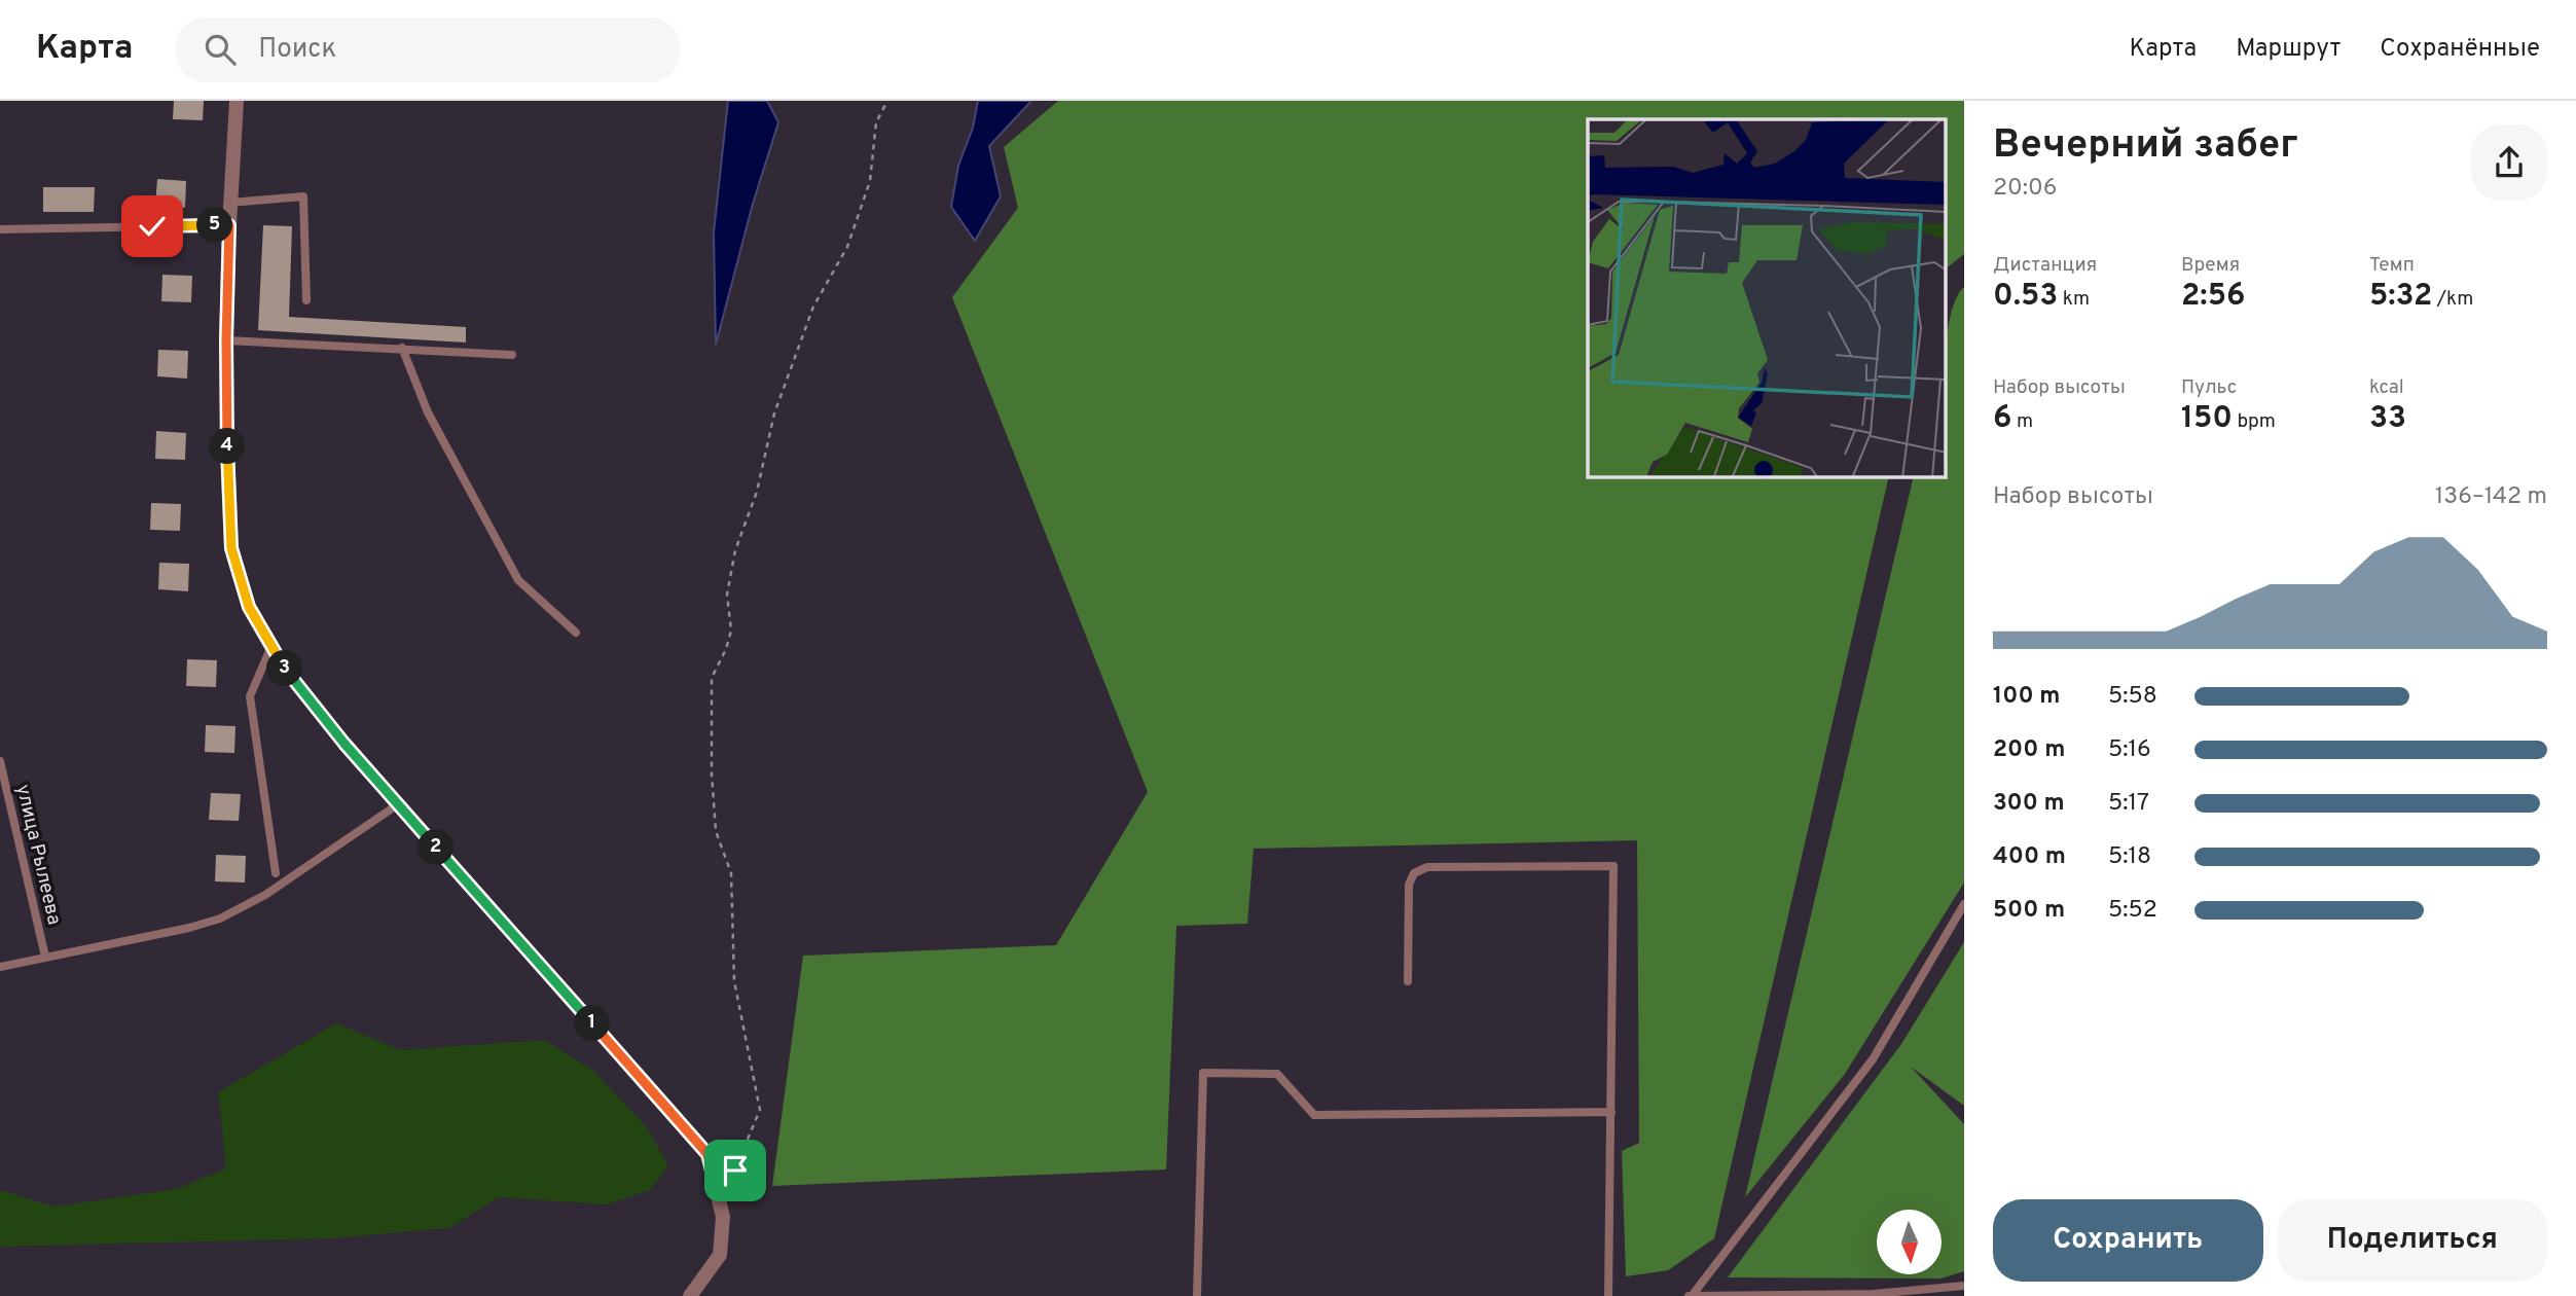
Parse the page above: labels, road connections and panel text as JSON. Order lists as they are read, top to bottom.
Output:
{
  "streets": {
    "lane": ["улица Рылеева"]
  },
  "north": "bottom",
  "page": {
    "header": "Карта",
    "search": "Поиск",
    "nav": ["Карта", "Маршрут", "Сохранённые"],
    "heading": ["Вечерний забег", "20:06"],
    "pins": [
      "5",
      "4",
      "3",
      "2",
      "1"
    ],
    "stats": [
      ["Дистанция", "0.53 km"],
      ["Время", "2:56"],
      ["Темп", "5:32 /km"],
      ["Набор высоты", "6 m"],
      ["Пульс", "150 bpm"],
      ["kcal", "33"]
    ],
    "chart": ["Набор высоты", "136–142 m"],
    "list": [
      {
        "name": "100 m",
        "note": "5:58"
      },
      {
        "name": "200 m",
        "note": "5:16"
      },
      {
        "name": "300 m",
        "note": "5:17"
      },
      {
        "name": "400 m",
        "note": "5:18"
      },
      {
        "name": "500 m",
        "note": "5:52"
      }
    ],
    "buttons": ["Сохранить", "Поделиться"]
  }
}
